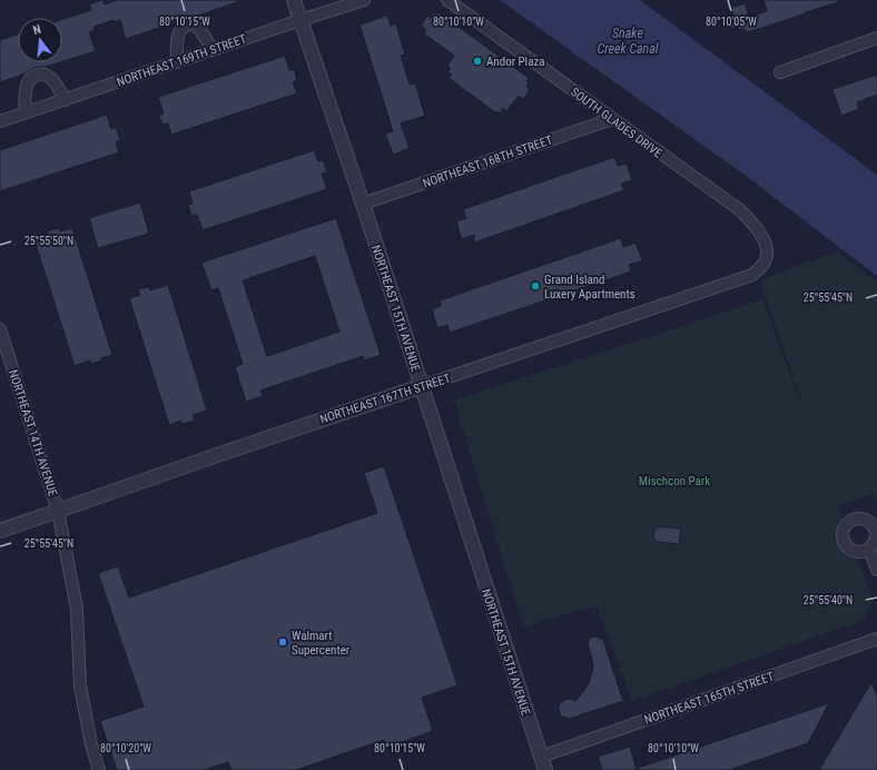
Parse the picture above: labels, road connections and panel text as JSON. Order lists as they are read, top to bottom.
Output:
{
  "streets": {
    "street": [
      "NORTHEAST 169TH STREET",
      "SOUTH GLADES DRIVE",
      "NORTHEAST 168TH STREET",
      "NORTHEAST 15TH AVENUE",
      "NORTHEAST 167TH STREET",
      "NORTHEAST 14TH AVENUE",
      "NORTHEAST 165TH STREET"
    ]
  },
  "crossings": [
    ["NORTHEAST 169TH STREET", "NORTHEAST 15TH AVENUE"],
    ["SOUTH GLADES DRIVE", "NORTHEAST 168TH STREET"],
    ["SOUTH GLADES DRIVE", "NORTHEAST 167TH STREET"],
    ["NORTHEAST 168TH STREET", "NORTHEAST 15TH AVENUE"],
    ["NORTHEAST 15TH AVENUE", "NORTHEAST 167TH STREET"],
    ["NORTHEAST 15TH AVENUE", "NORTHEAST 165TH STREET"],
    ["NORTHEAST 167TH STREET", "NORTHEAST 14TH AVENUE"]
  ],
  "water": ["Snake Creek Canal"],
  "parks": ["Mischcon Park"],
  "places": ["Andor Plaza", "Grand Island Luxery Apartments", "Walmart Supercenter"],
  "north": "top",
  "coordinates": [
    "80°10'15\"W",
    "80°10'10\"W",
    "80°10'05\"W",
    "25°55'50\"N",
    "25°55'45\"N",
    "25°55'40\"N",
    "80°10'20\"W"
  ]
}
